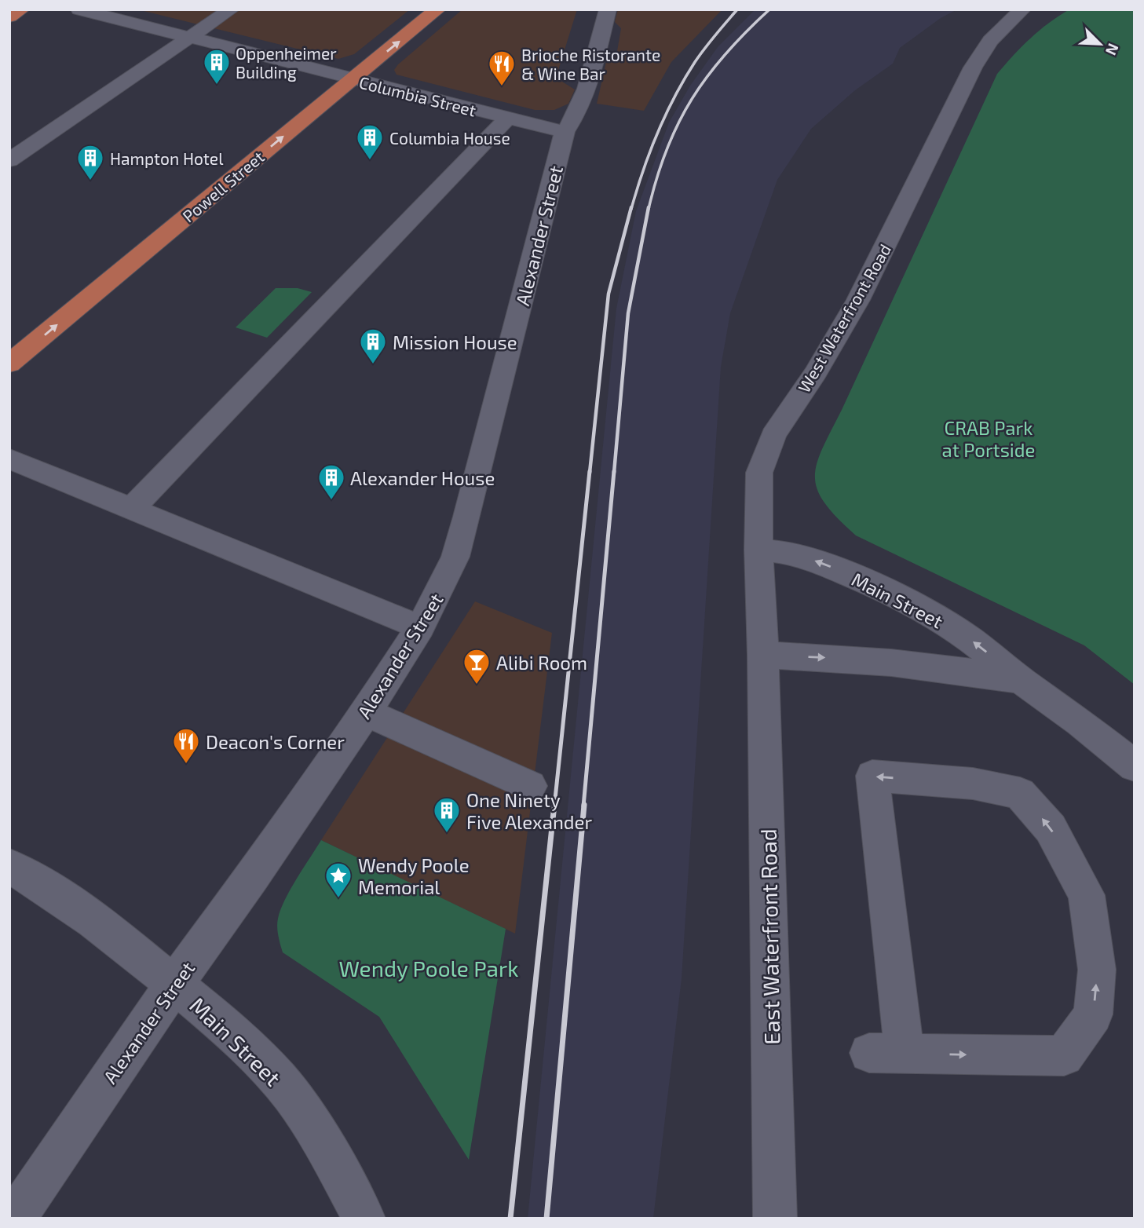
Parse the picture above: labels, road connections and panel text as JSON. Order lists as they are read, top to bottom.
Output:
{
  "streets": {
    "main road": ["Powell Street"],
    "street": [
      "Columbia Street",
      "Alexander Street",
      "West Waterfront Road",
      "Main Street",
      "East Waterfront Road"
    ]
  },
  "crossings": [
    ["Columbia Street", "Powell Street"],
    ["Columbia Street", "Alexander Street"],
    ["Alexander Street", "Main Street"],
    ["West Waterfront Road", "Main Street"],
    ["West Waterfront Road", "East Waterfront Road"],
    ["Main Street", "East Waterfront Road"]
  ],
  "one_way": ["Powell Street"],
  "parks": ["CRAB Park at Portside", "Wendy Poole Park"],
  "places": {
    "building": [
      "Oppenheimer Building",
      "Columbia House",
      "Hampton Hotel",
      "Mission House",
      "Alexander House",
      "One Ninety Five Alexander"
    ],
    "restaurant": ["Brioche Ristorante & Wine Bar", "Deacon's Corner"],
    "bar": ["Alibi Room"],
    "place": ["Wendy Poole Memorial"]
  },
  "north": "bottom right"
}
